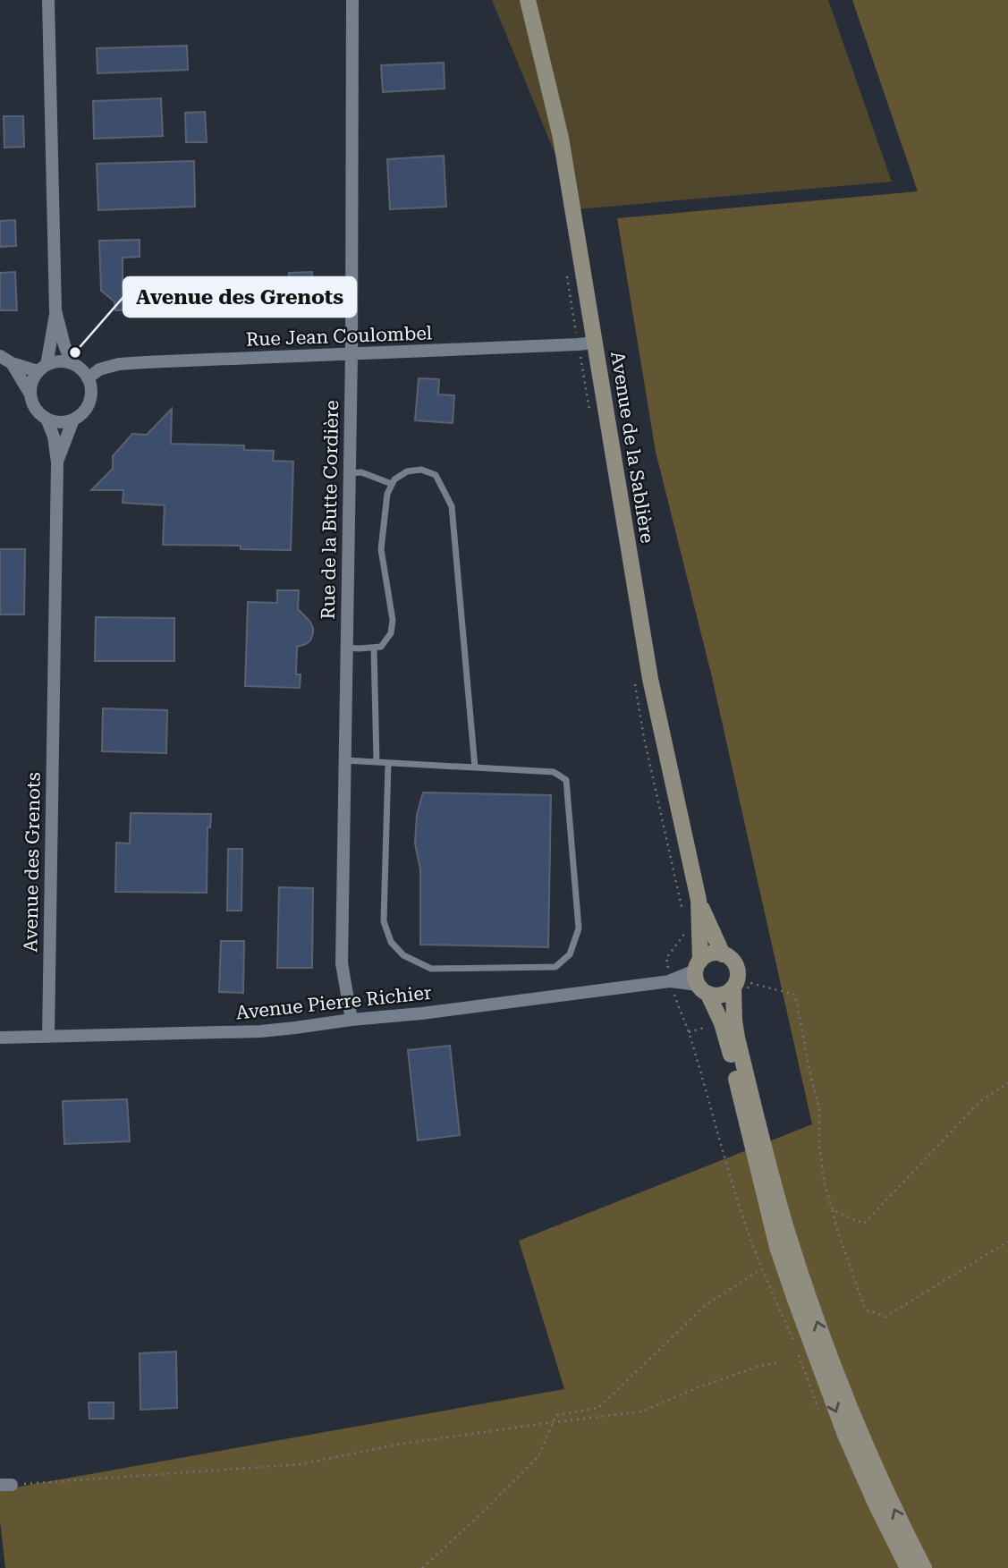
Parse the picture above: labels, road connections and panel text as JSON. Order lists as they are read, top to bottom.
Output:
{
  "streets": {
    "main road": ["Avenue de la Sablière"],
    "street": [
      "Rue Jean Coulombel",
      "Rue de la Butte Cordière",
      "Avenue des Grenots",
      "Avenue Pierre Richier"
    ]
  },
  "crossings": [
    ["Rue Jean Coulombel", "Avenue de la Sablière"],
    ["Rue Jean Coulombel", "Rue de la Butte Cordière"],
    ["Rue Jean Coulombel", "Avenue des Grenots"],
    ["Avenue de la Sablière", "Avenue Pierre Richier"],
    ["Rue de la Butte Cordière", "Avenue Pierre Richier"],
    ["Avenue des Grenots", "Avenue Pierre Richier"]
  ],
  "places": ["Avenue des Grenots"]
}
